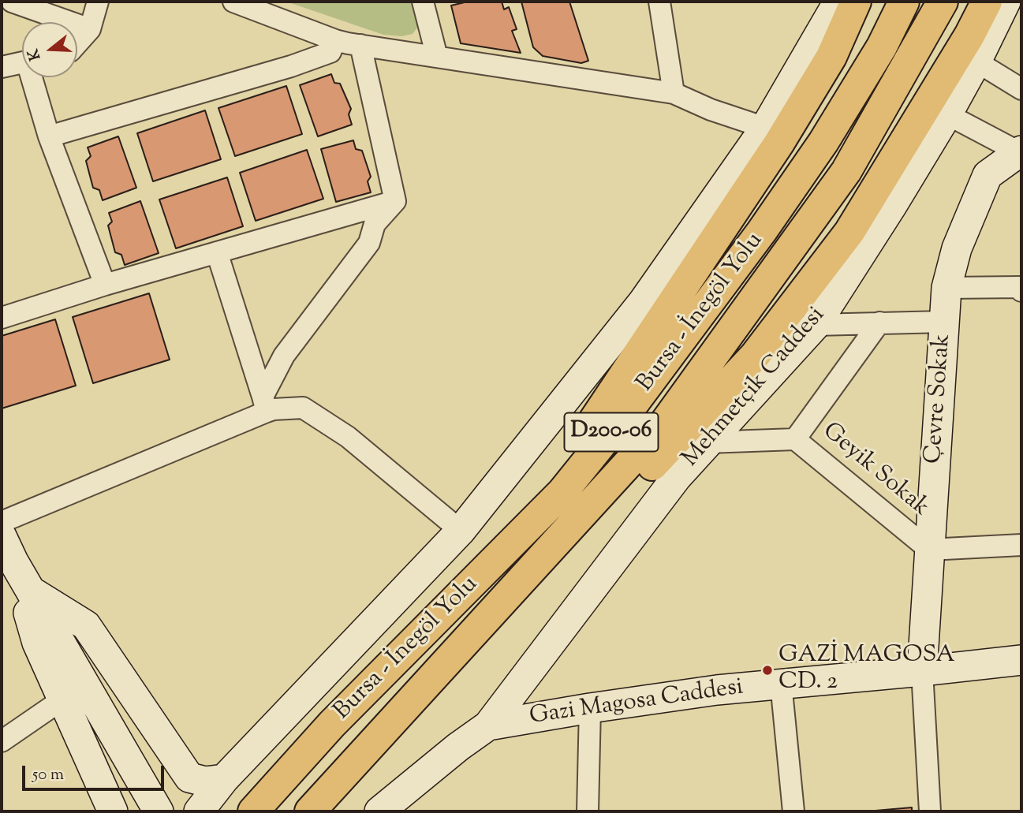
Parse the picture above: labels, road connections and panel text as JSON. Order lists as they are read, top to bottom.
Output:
{
  "streets": {
    "highway": ["Bursa - İnegöl Yolu", "D200-06"],
    "street": [
      "Mehmetçik Caddesi",
      "Çevre Sokak",
      "Geyik Sokak",
      "Gazi Magosa Caddesi"
    ]
  },
  "crossings": [
    ["Mehmetçik Caddesi", "Gazi Magosa Caddesi"],
    ["Çevre Sokak", "Geyik Sokak"],
    ["Çevre Sokak", "Gazi Magosa Caddesi"]
  ],
  "places": ["GAZİ MAGOSA CD. 2"],
  "scale_bar": "50 m",
  "north": "left"
}
